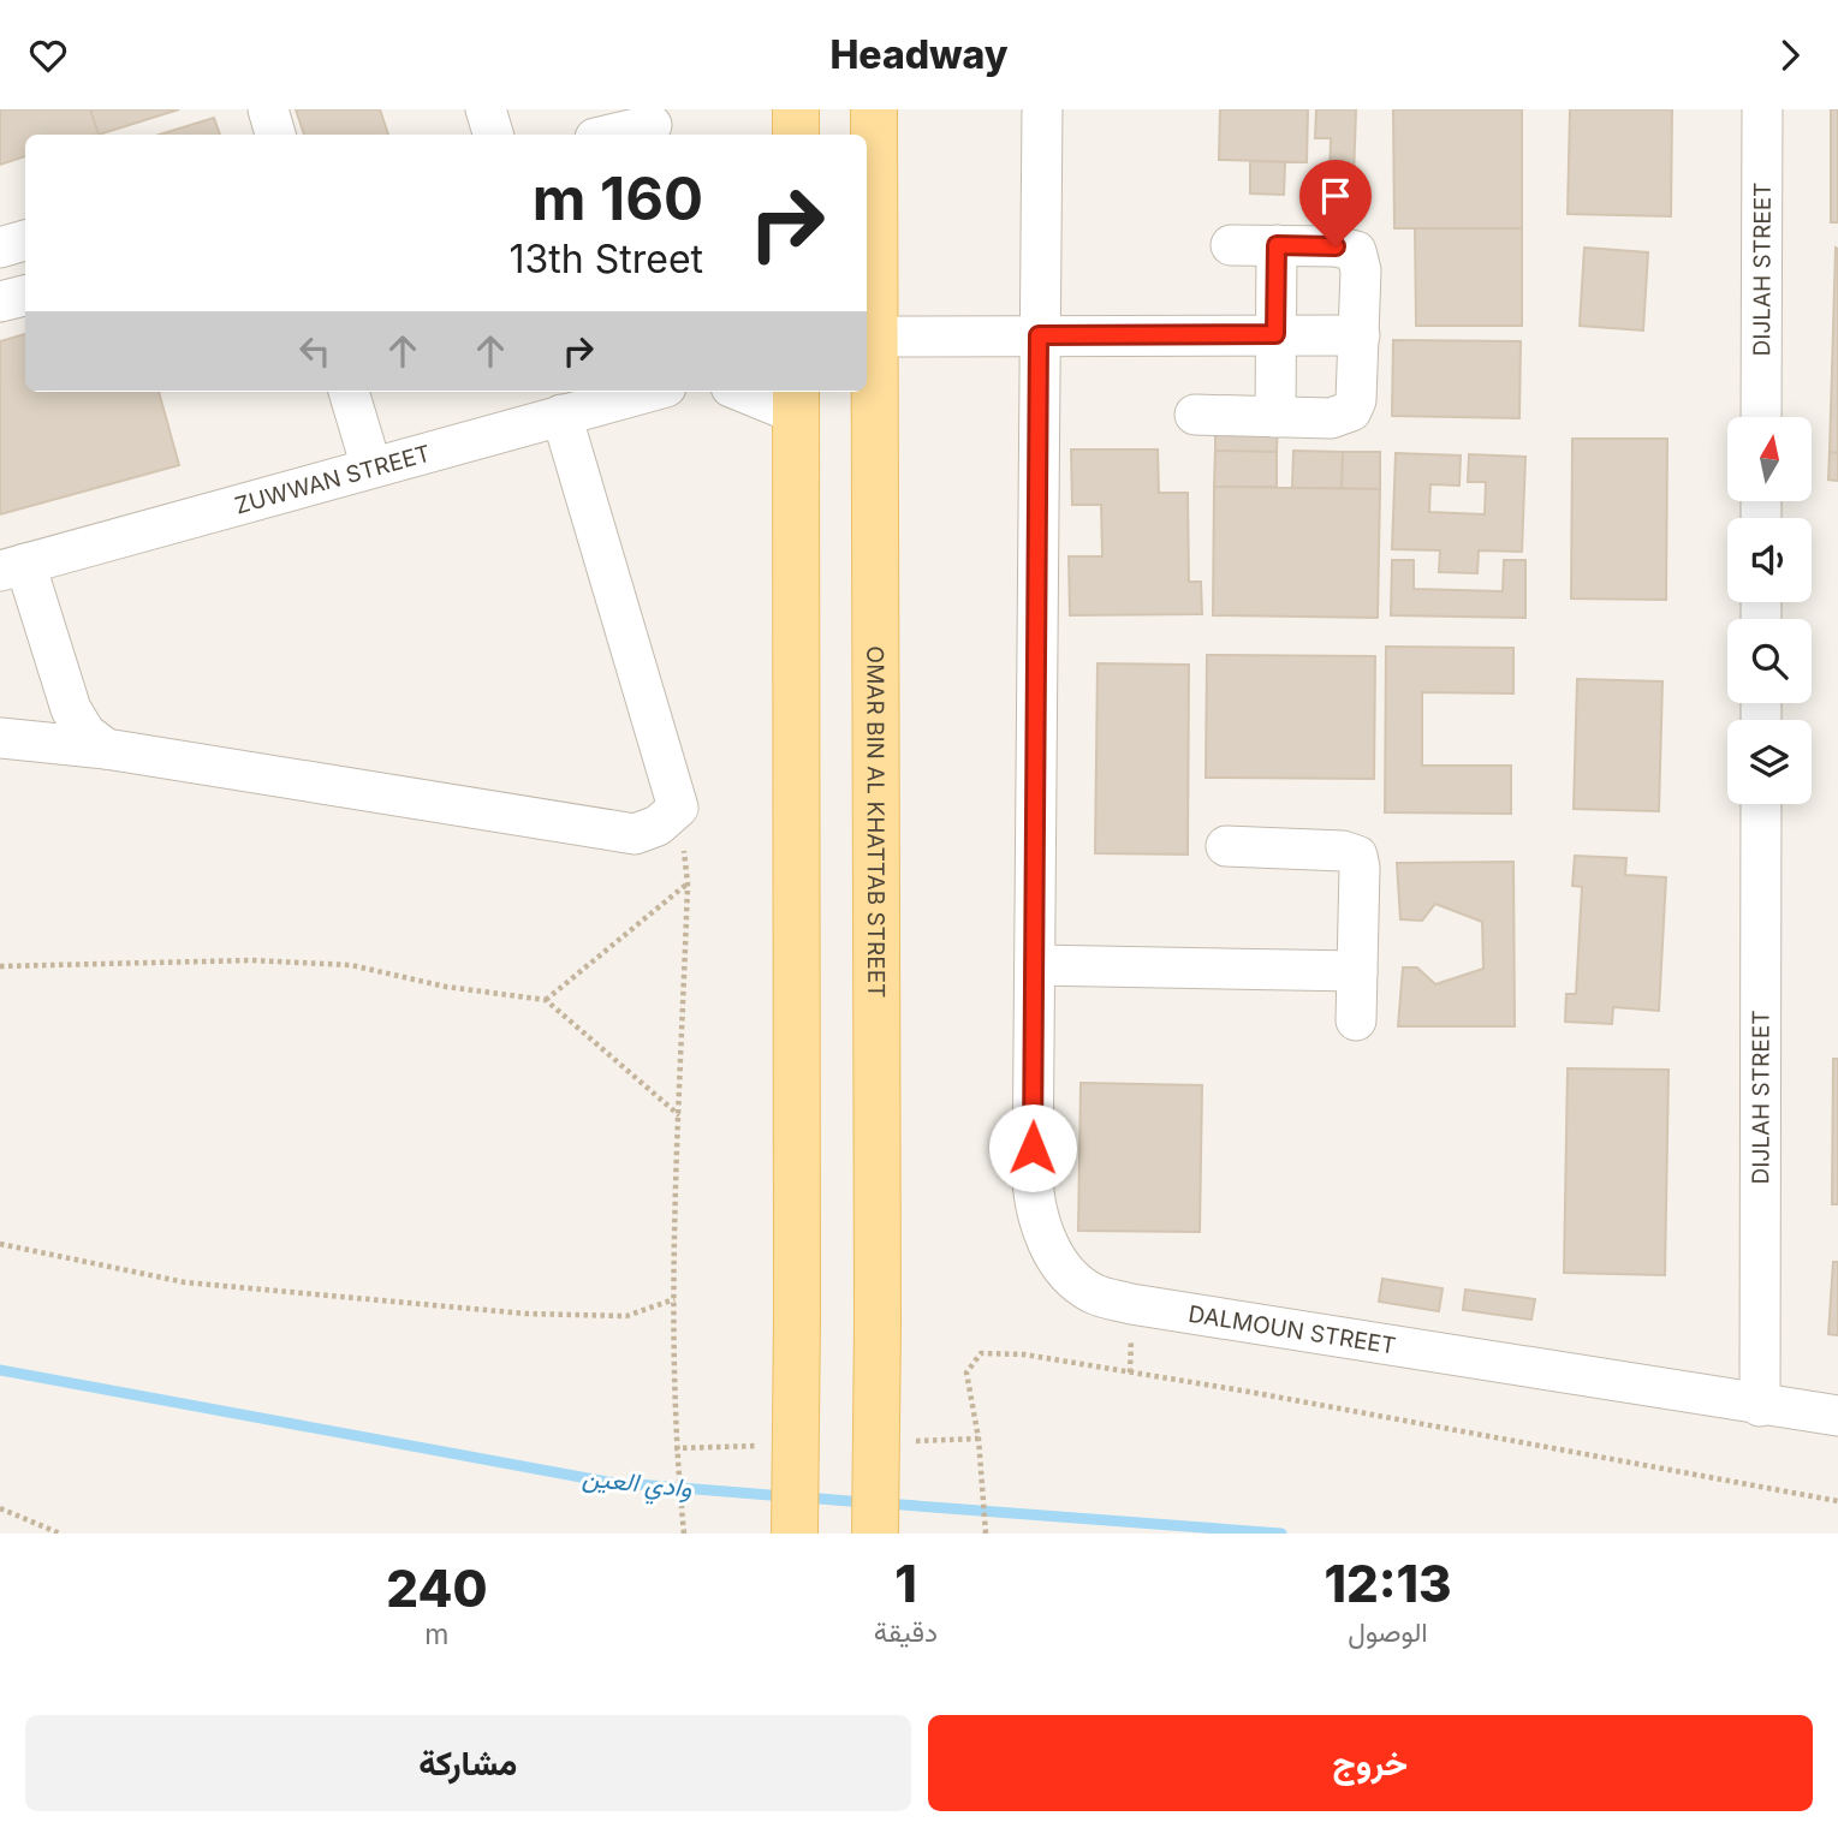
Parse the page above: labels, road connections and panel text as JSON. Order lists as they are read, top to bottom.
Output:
{
  "streets": {
    "main road": ["OMAR BIN AL KHATTAB STREET"],
    "street": ["DIJLAH STREET", "ZUWWAN STREET", "DALMOUN STREET"]
  },
  "crossings": [
    ["DIJLAH STREET", "DALMOUN STREET"]
  ],
  "water": ["وادي العين"],
  "north": "top",
  "page": {
    "header": "Headway",
    "turn": ["160 m", "13th Street"],
    "eta": [
      "12:13",
      "الوصول",
      "1",
      "دقيقة",
      "240",
      "m"
    ],
    "buttons": ["خروج", "مشاركة"]
  }
}
